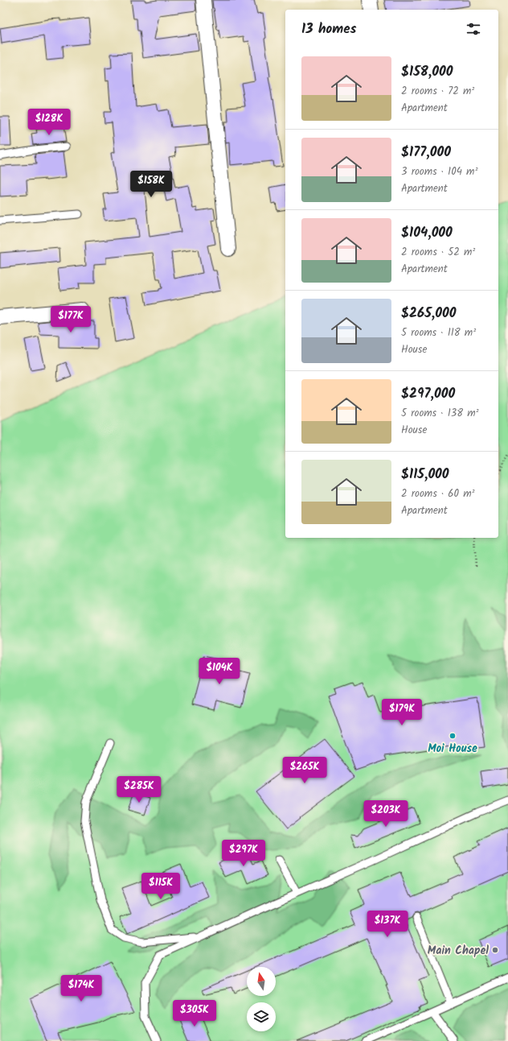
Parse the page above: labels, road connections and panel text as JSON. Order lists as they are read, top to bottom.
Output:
{
  "places": ["Moi House", "Main Chapel"],
  "north": "top",
  "page": {
    "heading": "13 homes",
    "list": [
      {
        "name": "$158,000",
        "note": "2 rooms · 72 m² · Apartment"
      },
      {
        "name": "$177,000",
        "note": "3 rooms · 104 m² · Apartment"
      },
      {
        "name": "$104,000",
        "note": "2 rooms · 52 m² · Apartment"
      },
      {
        "name": "$265,000",
        "note": "5 rooms · 118 m² · House"
      },
      {
        "name": "$297,000",
        "note": "5 rooms · 138 m² · House"
      },
      {
        "name": "$115,000",
        "note": "2 rooms · 60 m² · Apartment"
      }
    ],
    "price": [
      "$128K",
      "$158K",
      "$177K",
      "$104K",
      "$179K",
      "$265K",
      "$285K",
      "$203K",
      "$297K",
      "$115K",
      "$137K",
      "$174K",
      "$305K"
    ]
  }
}
